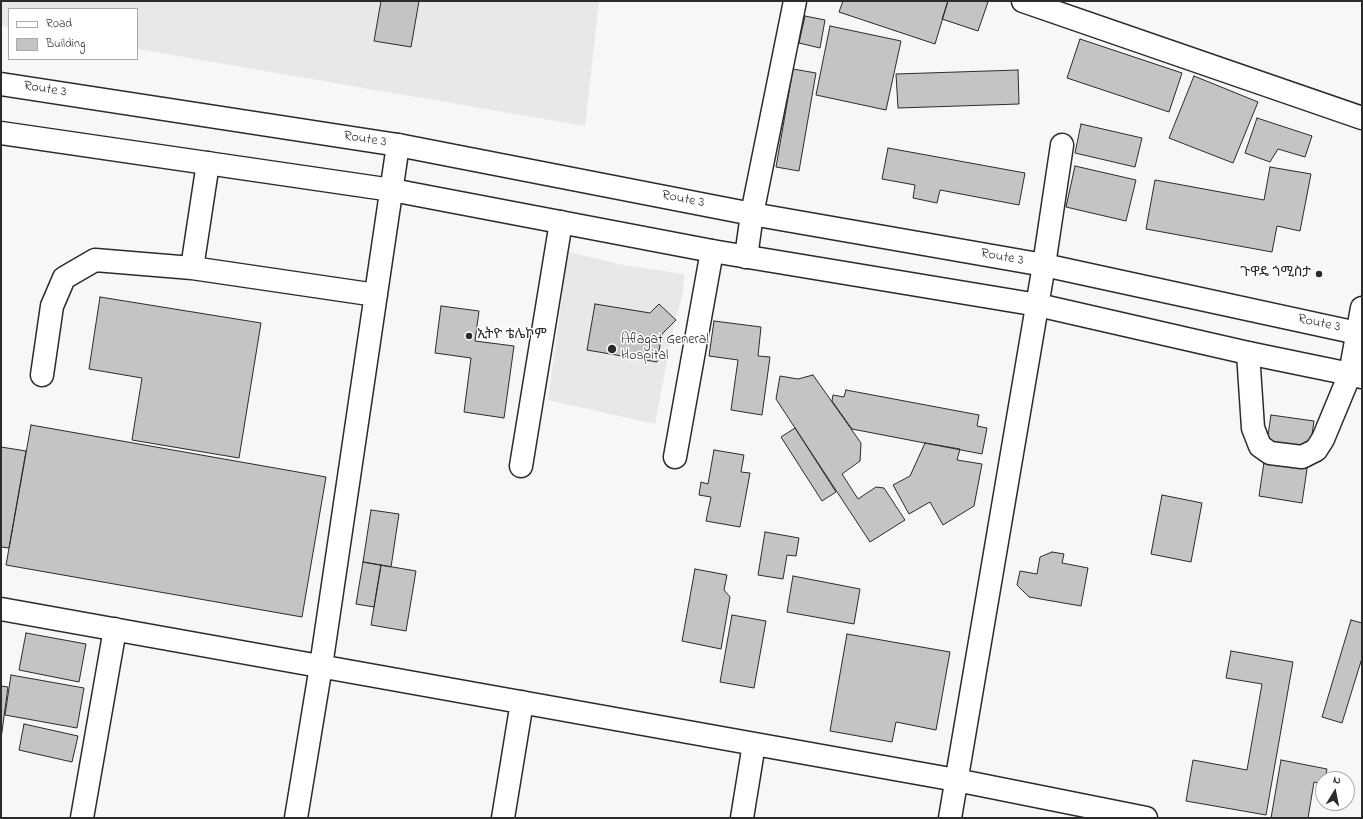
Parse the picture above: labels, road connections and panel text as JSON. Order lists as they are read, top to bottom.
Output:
{
  "streets": {
    "street": ["Route 3"]
  },
  "places": ["ጉዋዴ ጎሚስታ", "ኢትዮ ቴሌኮም", "Aflagat General Hospital"],
  "legend": ["Road", "Building"],
  "north": "top"
}
